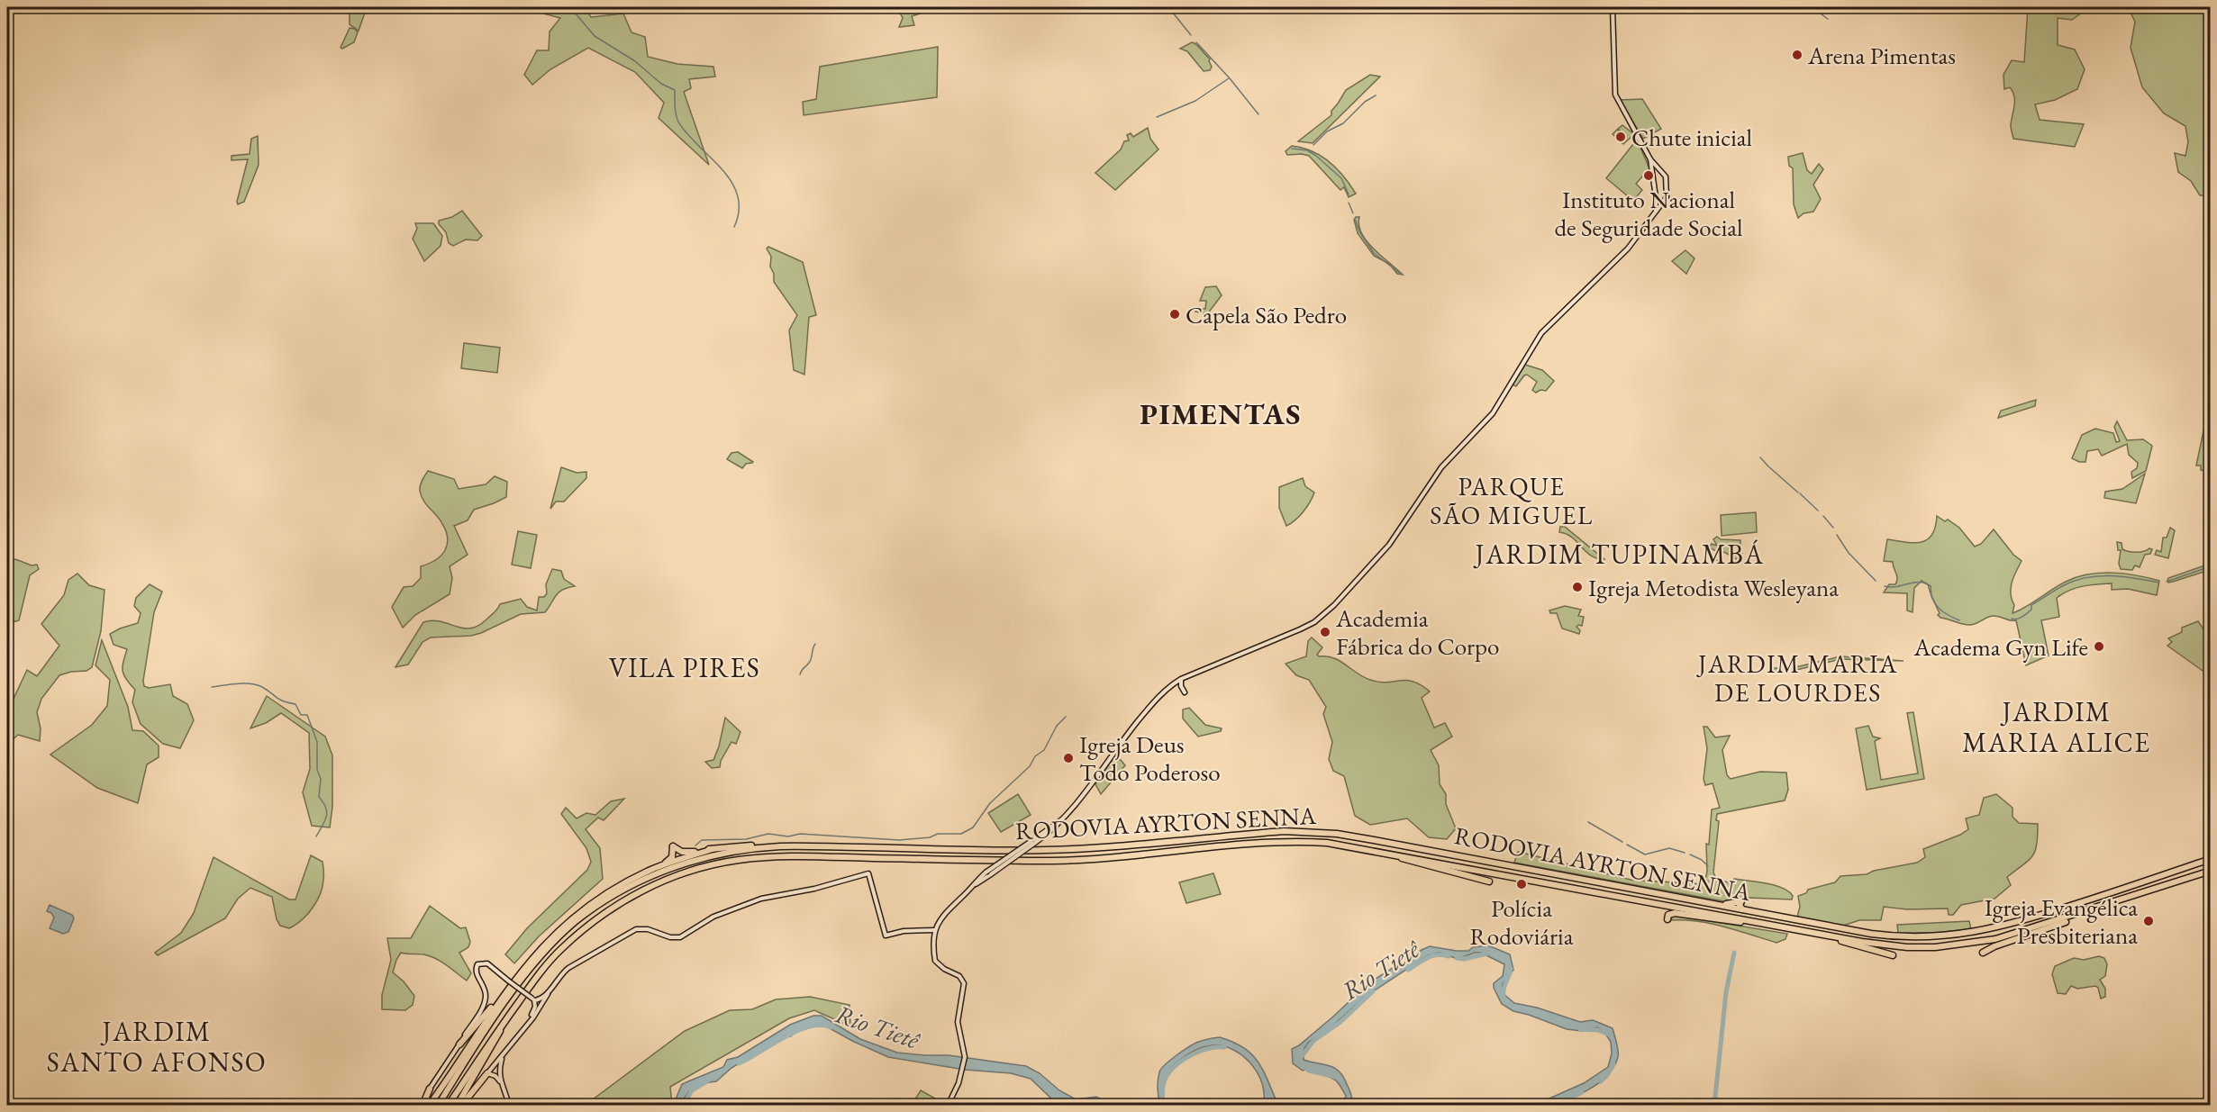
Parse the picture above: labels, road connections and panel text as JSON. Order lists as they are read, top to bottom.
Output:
{
  "streets": {
    "highway": ["RODOVIA AYRTON SENNA"]
  },
  "districts": [
    "PIMENTAS",
    "PARQUE SÃO MIGUEL",
    "JARDIM TUPINAMBÁ",
    "JARDIM MARIA DE LOURDES",
    "VILA PIRES",
    "JARDIM MARIA ALICE",
    "JARDIM SANTO AFONSO"
  ],
  "water": ["Rio Tietê"],
  "places": [
    "Arena Pimentas",
    "Chute inicial",
    "Instituto Nacional de Seguridade Social",
    "Capela São Pedro",
    "Igreja Metodista Wesleyana",
    "Academia Fábrica do Corpo",
    "Academa Gyn Life",
    "Igreja Deus Todo Poderoso",
    "Polícia Rodoviária",
    "Igreja Evangélica Presbiteriana"
  ]
}
